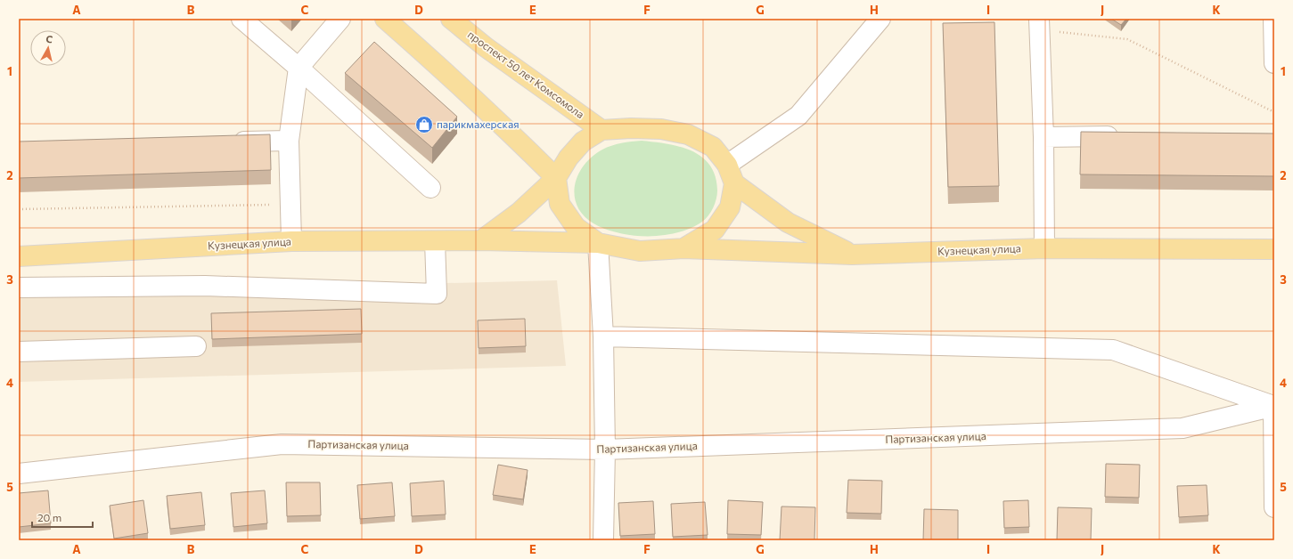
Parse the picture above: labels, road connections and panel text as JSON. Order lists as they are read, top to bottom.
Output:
{
  "streets": {
    "main road": ["проспект 50 лет Комсомола", "Кузнецкая улица"],
    "street": ["Партизанская улица"]
  },
  "places": {
    "shop": ["парикмахерская"]
  },
  "scale_bar": "20 m",
  "north": "top",
  "grid": {
    "columns": [
      "A",
      "B",
      "C",
      "D",
      "E",
      "F",
      "G",
      "H",
      "I",
      "J",
      "K"
    ],
    "rows": [
      "1",
      "2",
      "3",
      "4",
      "5"
    ]
  }
}
